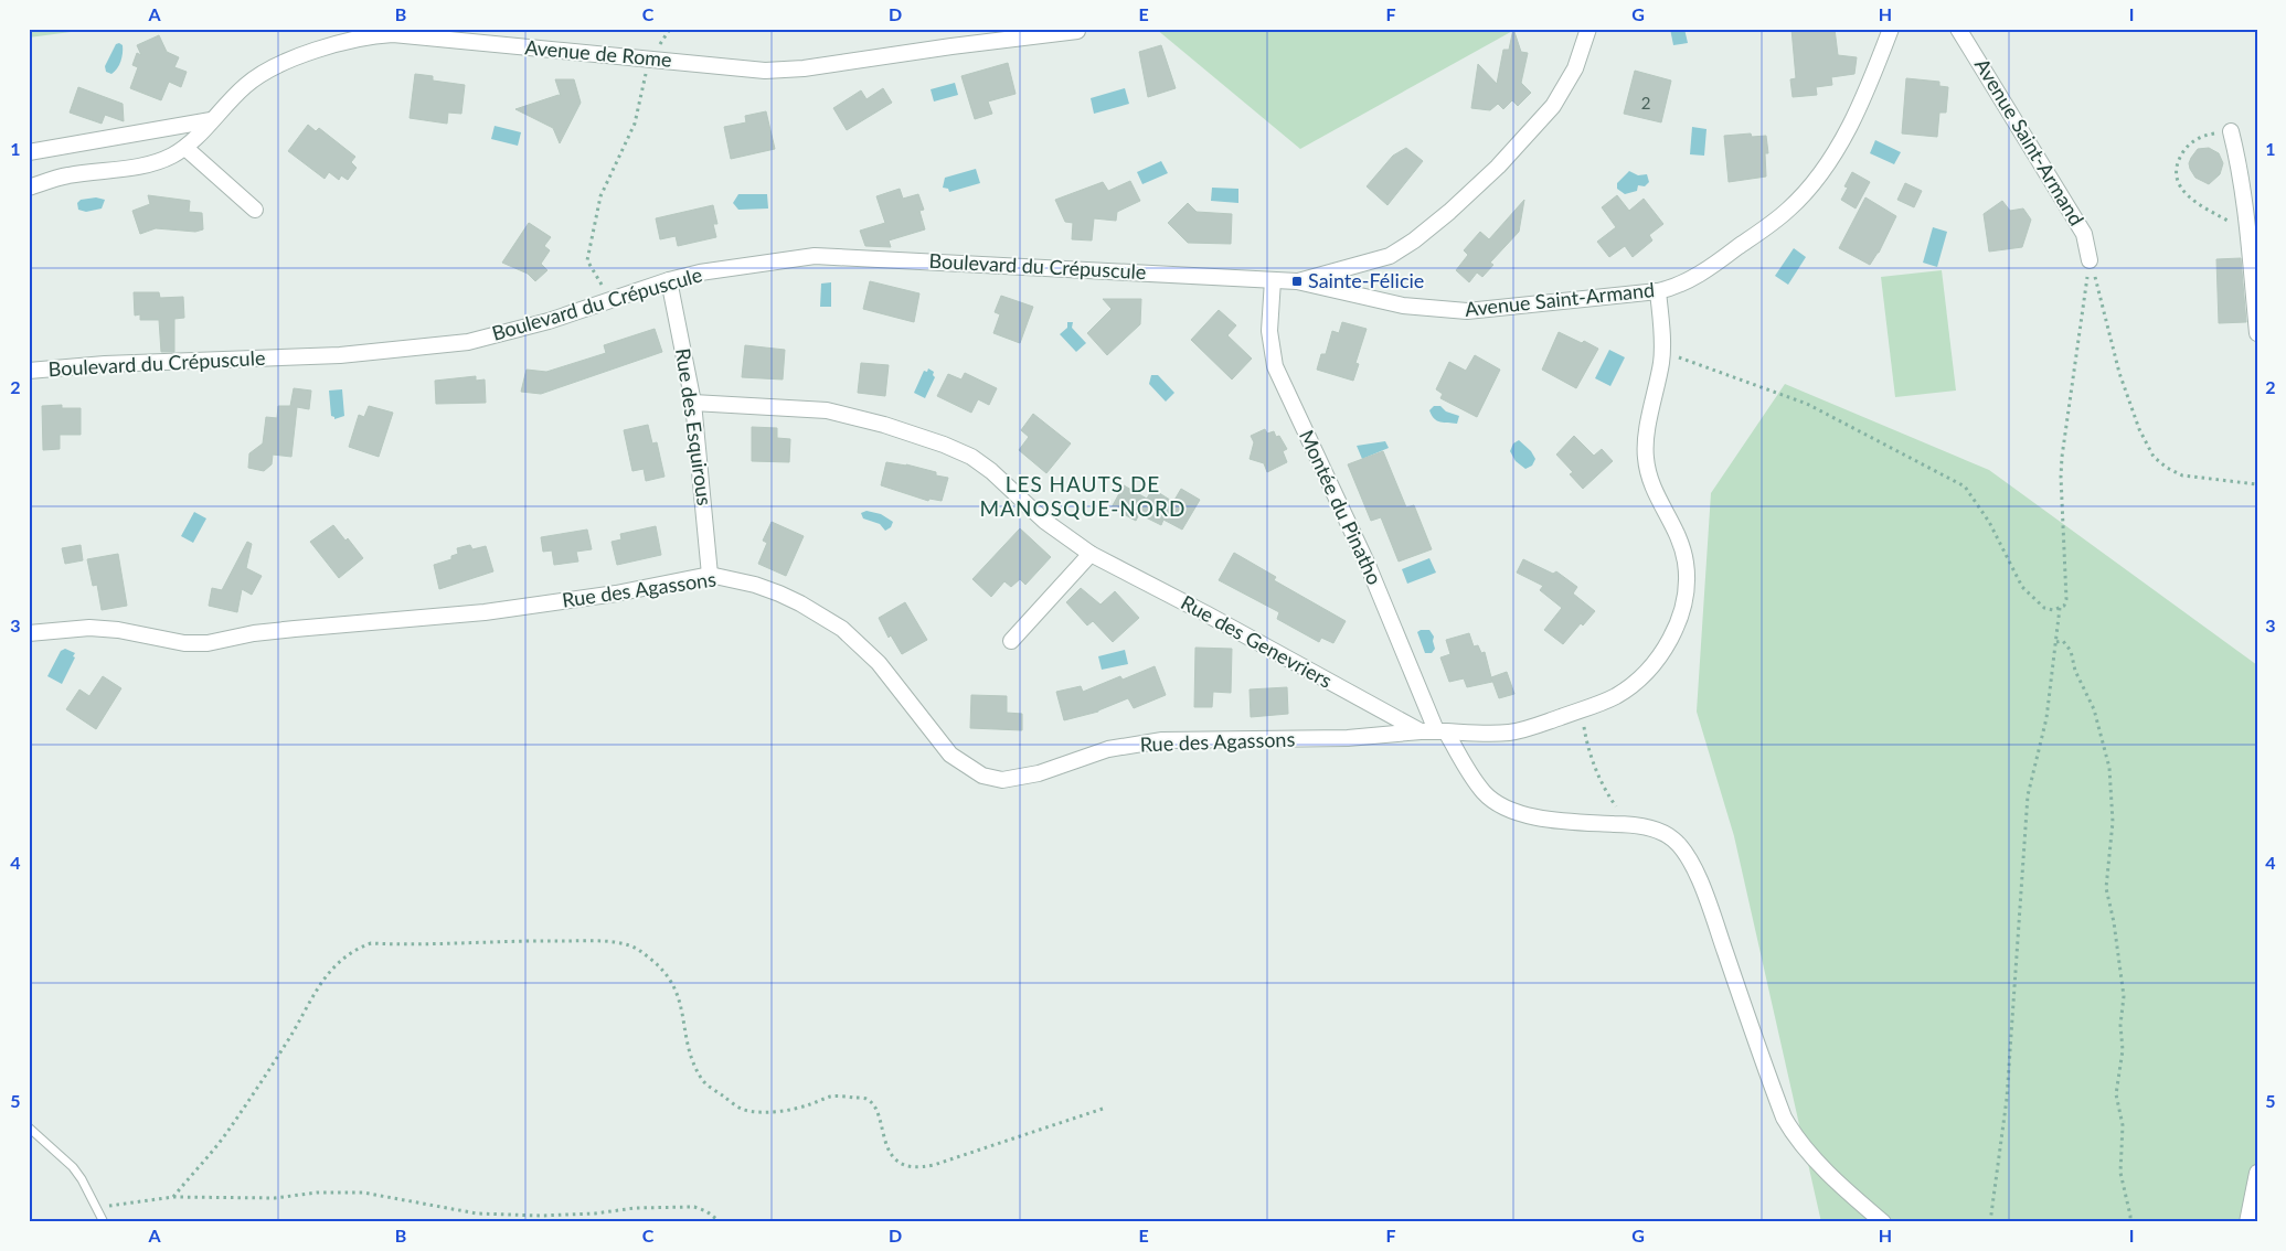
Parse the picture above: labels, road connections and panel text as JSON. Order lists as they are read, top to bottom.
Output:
{
  "streets": {
    "street": [
      "Avenue de Rome",
      "Avenue Saint-Armand",
      "Boulevard du Crépuscule",
      "Rue des Esquirous",
      "Montée du Pinatho",
      "Rue des Agassons",
      "Rue des Genevriers"
    ]
  },
  "crossings": [
    ["Avenue Saint-Armand", "Boulevard du Crépuscule"],
    ["Avenue Saint-Armand", "Rue des Agassons"],
    ["Boulevard du Crépuscule", "Rue des Esquirous"],
    ["Boulevard du Crépuscule", "Montée du Pinatho"],
    ["Rue des Esquirous", "Rue des Agassons"],
    ["Rue des Esquirous", "Rue des Genevriers"],
    ["Montée du Pinatho", "Rue des Agassons"],
    ["Montée du Pinatho", "Rue des Genevriers"],
    ["Rue des Agassons", "Rue des Genevriers"]
  ],
  "districts": ["LES HAUTS DE MANOSQUE-NORD"],
  "places": {
    "transit": ["Sainte-Félicie"]
  },
  "house_numbers": ["2"],
  "grid": {
    "columns": [
      "A",
      "B",
      "C",
      "D",
      "E",
      "F",
      "G",
      "H",
      "I"
    ],
    "rows": [
      "1",
      "2",
      "3",
      "4",
      "5"
    ]
  }
}
